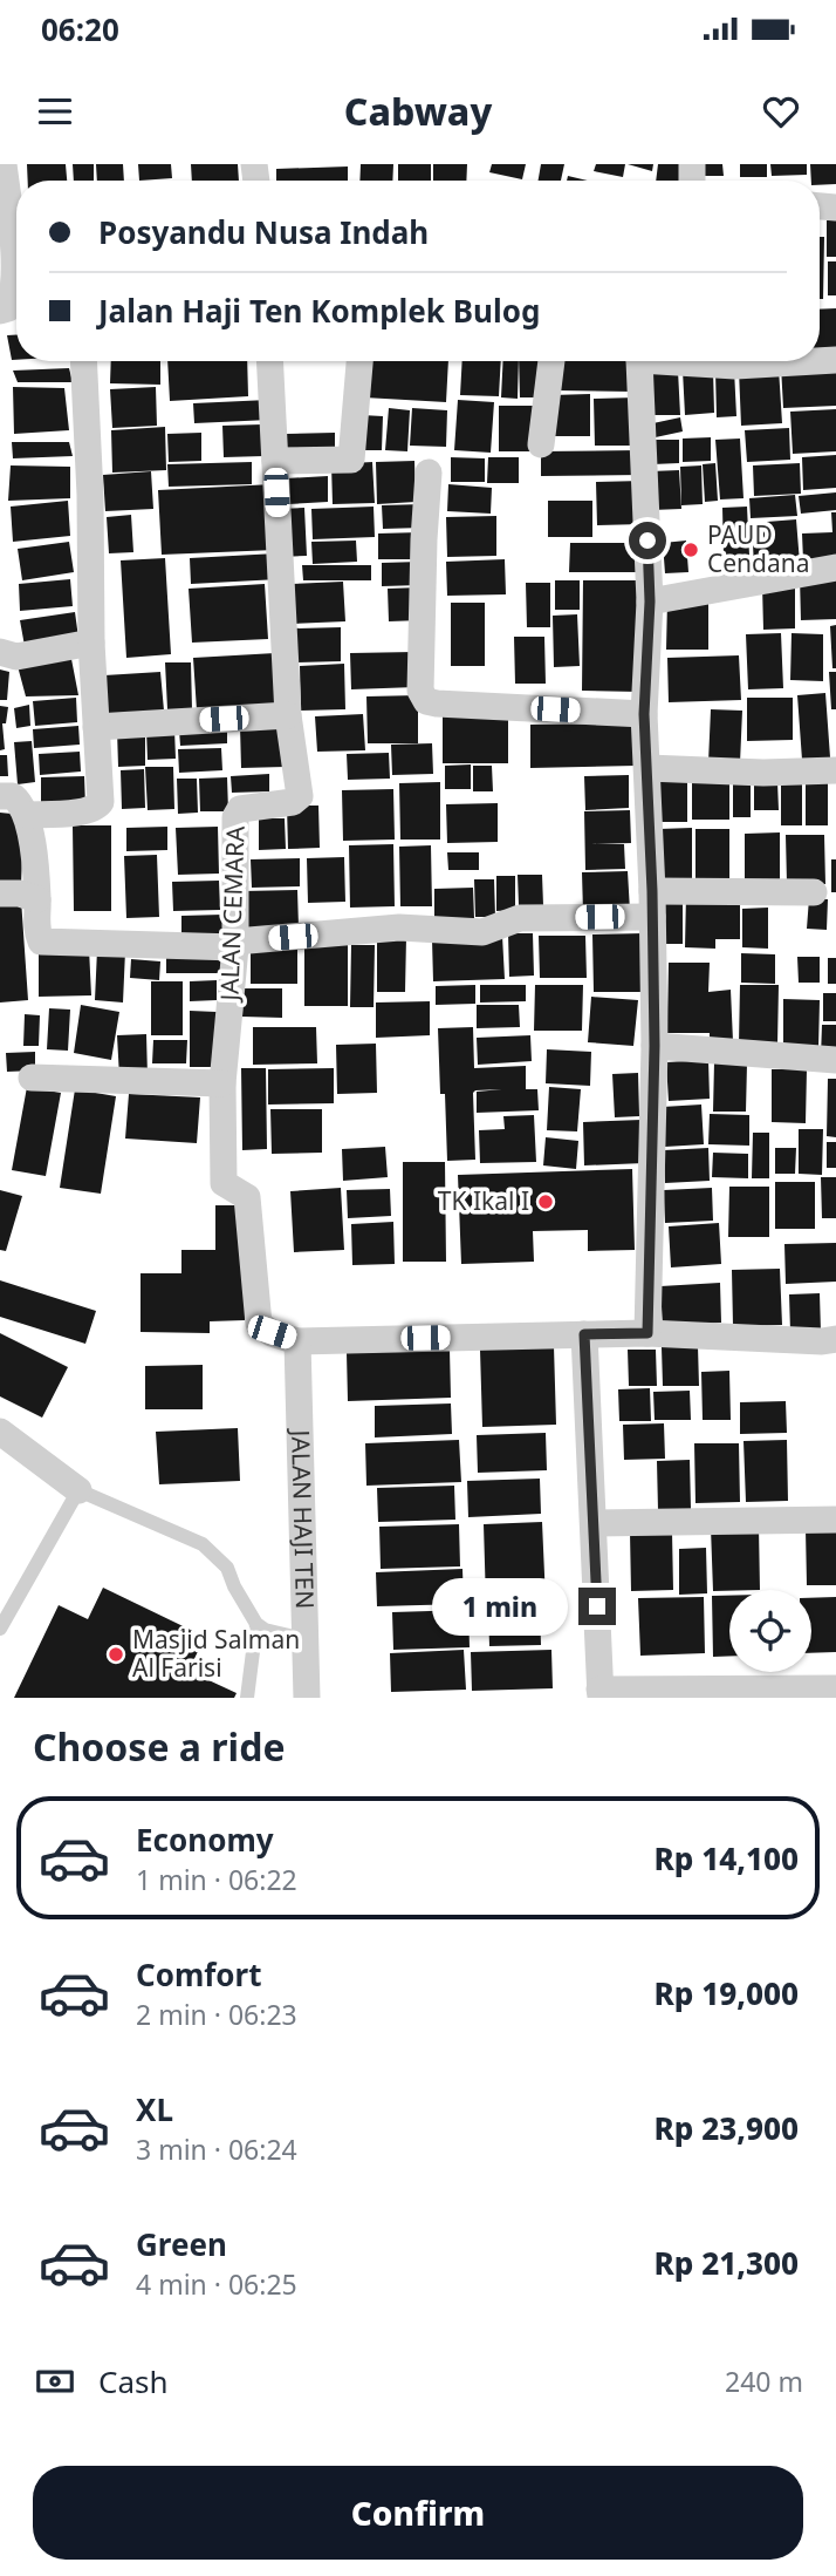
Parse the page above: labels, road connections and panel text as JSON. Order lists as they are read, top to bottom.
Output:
{
  "streets": {
    "street": ["JALAN CEMARA", "JALAN HAJI TEN"]
  },
  "crossings": [
    ["JALAN CEMARA", "JALAN HAJI TEN"]
  ],
  "places": ["PAUD Cendana", "TK Ikal I", "Masjid Salman Al Farisi"],
  "page": {
    "status": "06:20",
    "header": "Cabway",
    "banner": ["Posyandu Nusa Indah", "Jalan Haji Ten Komplek Bulog"],
    "bubble": "1 min",
    "heading": "Choose a ride",
    "list": [
      {
        "name": "Economy",
        "note": "1 min · 06:22",
        "value": "Rp 14,100"
      },
      {
        "name": "Comfort",
        "note": "2 min · 06:23",
        "value": "Rp 19,000"
      },
      {
        "name": "XL",
        "note": "3 min · 06:24",
        "value": "Rp 23,900"
      },
      {
        "name": "Green",
        "note": "4 min · 06:25",
        "value": "Rp 21,300"
      }
    ],
    "pay": ["Cash", "240 m"],
    "buttons": "Confirm"
  }
}
